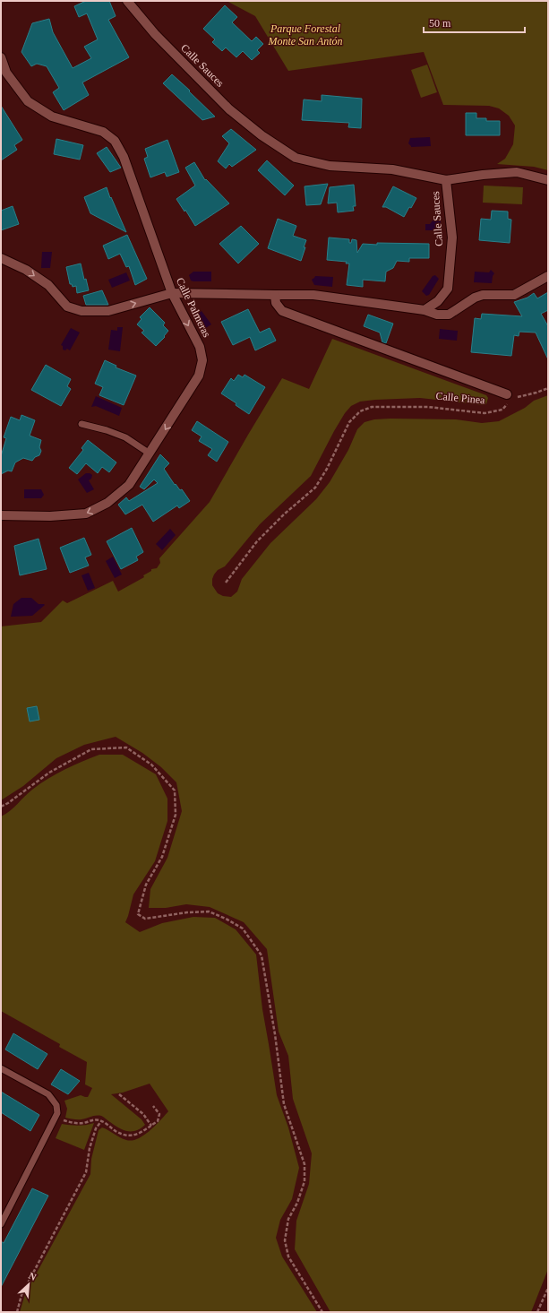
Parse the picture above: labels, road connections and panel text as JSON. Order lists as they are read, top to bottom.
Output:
{
  "streets": {
    "street": ["Calle Sauces", "Calle Palmeras", "Calle Pinea"]
  },
  "parks": ["Parque Forestal Monte San Antón"],
  "scale_bar": "50 m",
  "north": "top right"
}
